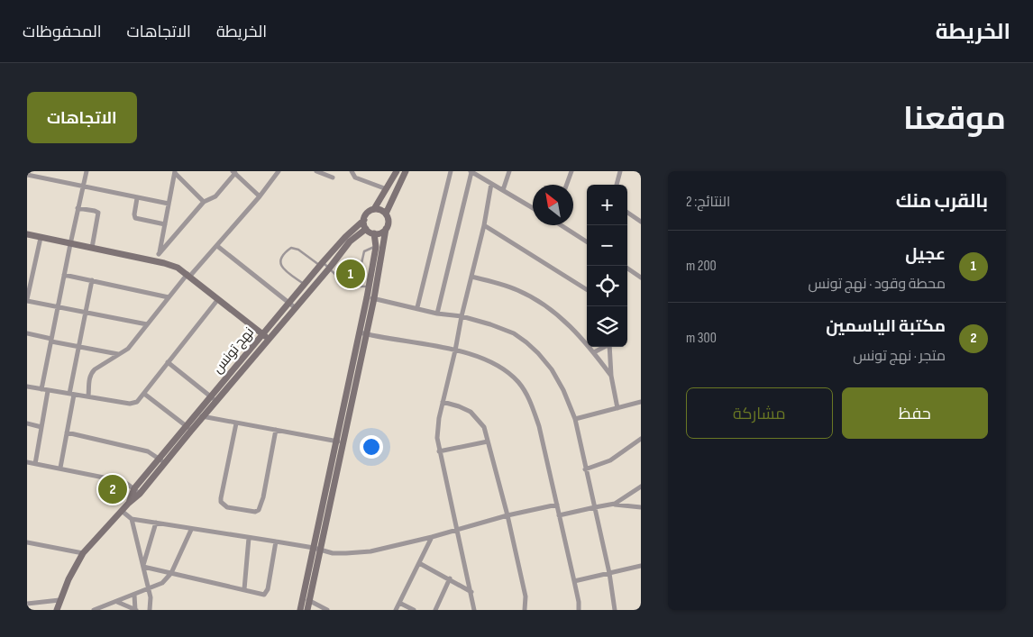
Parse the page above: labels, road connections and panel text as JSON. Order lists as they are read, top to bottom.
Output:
{
  "streets": {
    "street": ["نهج تونس"]
  },
  "north": "top left",
  "page": {
    "header": "الخريطة",
    "nav": ["الخريطة", "الاتجاهات", "المحفوظات"],
    "title": "موقعنا",
    "buttons": [
      "الاتجاهات",
      ["حفظ", "مشاركة"]
    ],
    "heading": ["بالقرب منك", "النتائج: 2"],
    "map_buttons": ["+", "−"],
    "list": [
      {
        "mark": "1",
        "name": "عجيل",
        "note": "محطة وقود · نهج تونس",
        "value": "200 m"
      },
      {
        "mark": "2",
        "name": "مكتبة الياسمين",
        "note": "متجر · نهج تونس",
        "value": "300 m"
      }
    ],
    "pins": ["1", "2"]
  }
}
